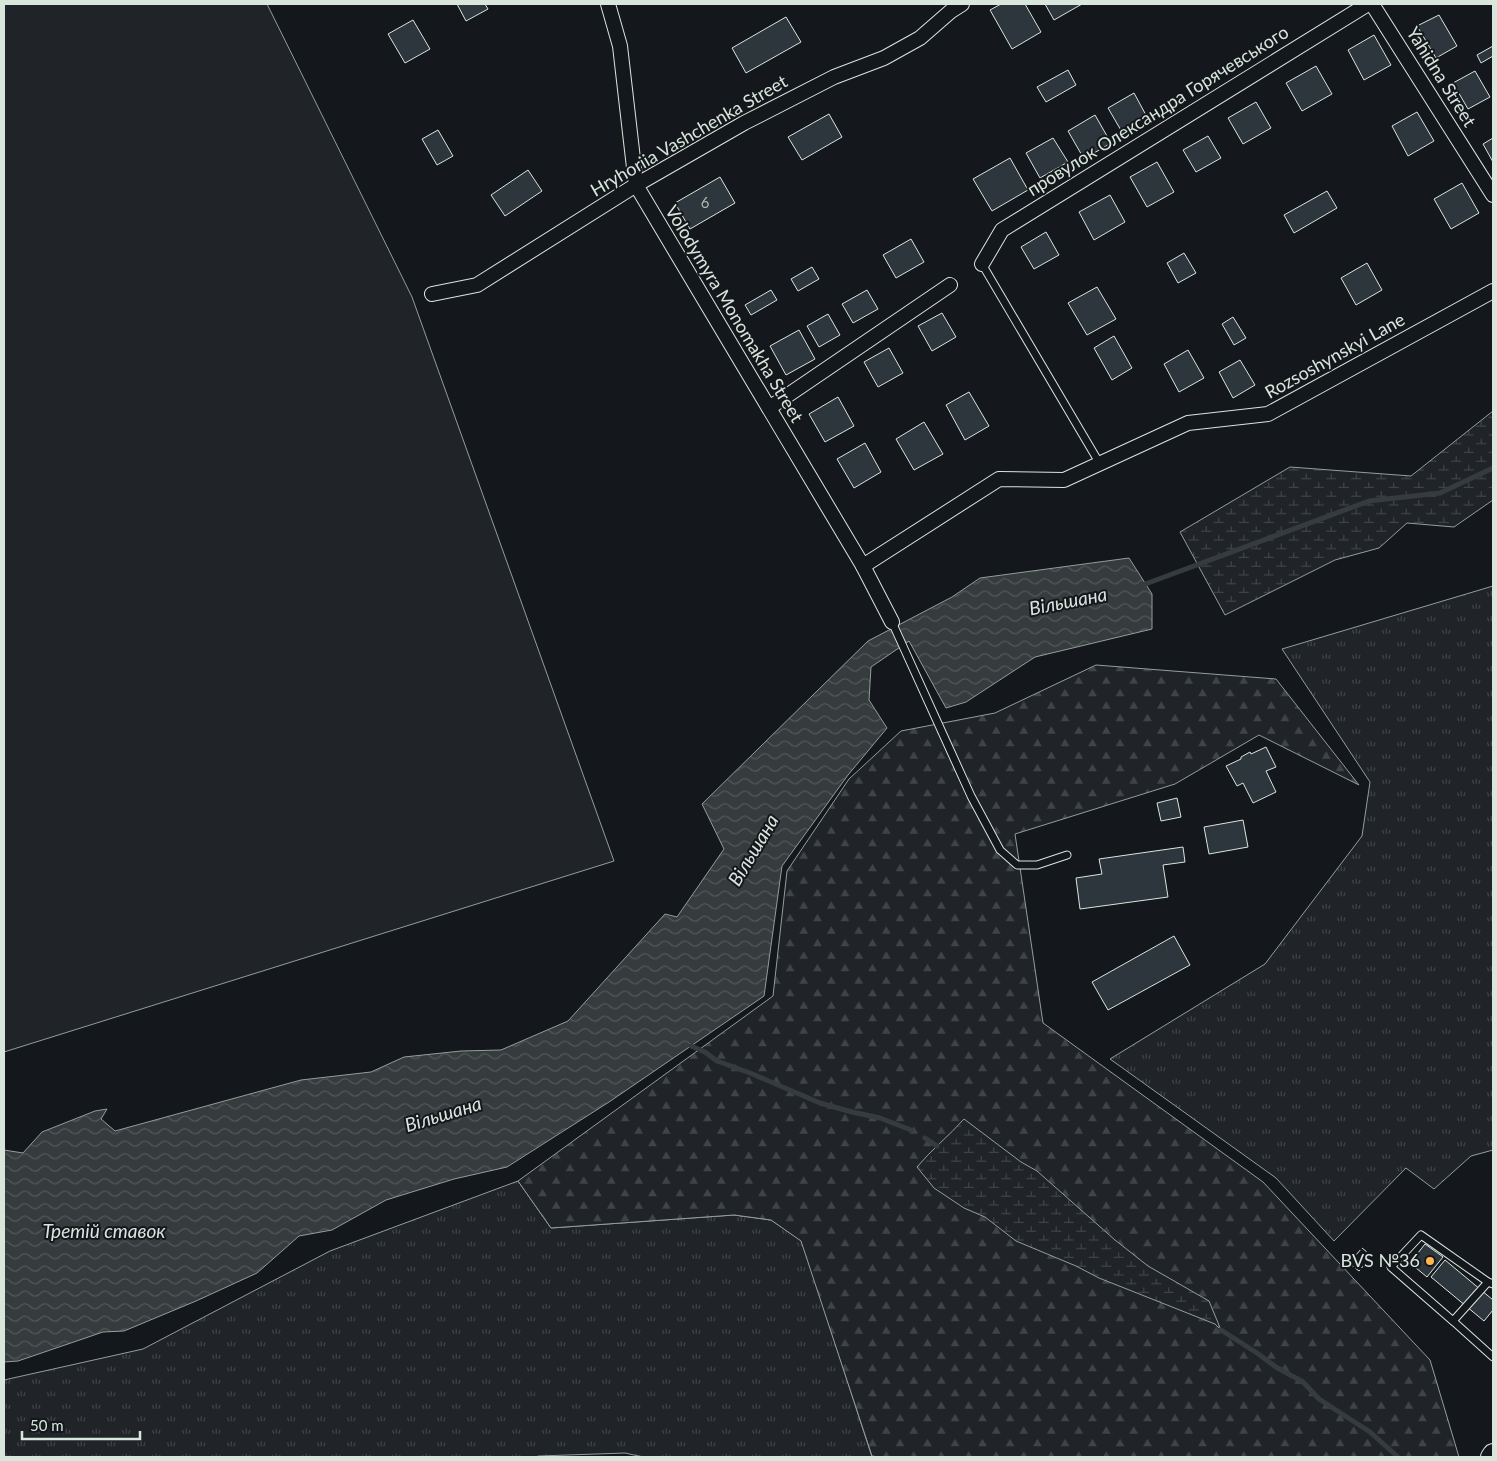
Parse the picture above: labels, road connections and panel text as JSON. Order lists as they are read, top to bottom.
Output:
{
  "streets": {
    "street": [
      "Yahidna Street",
      "провулок Олександра Горячевського",
      "Hryhoriia Vashchenka Street",
      "Volodymyra Monomakha Street",
      "Rozsoshynskyi Lane"
    ]
  },
  "crossings": [
    ["Hryhoriia Vashchenka Street", "Volodymyra Monomakha Street"],
    ["Volodymyra Monomakha Street", "Rozsoshynskyi Lane"]
  ],
  "water": ["Вільшана", "Третій ставок"],
  "places": ["BVS №36"],
  "house_numbers": ["6"],
  "scale_bar": "50 m"
}
